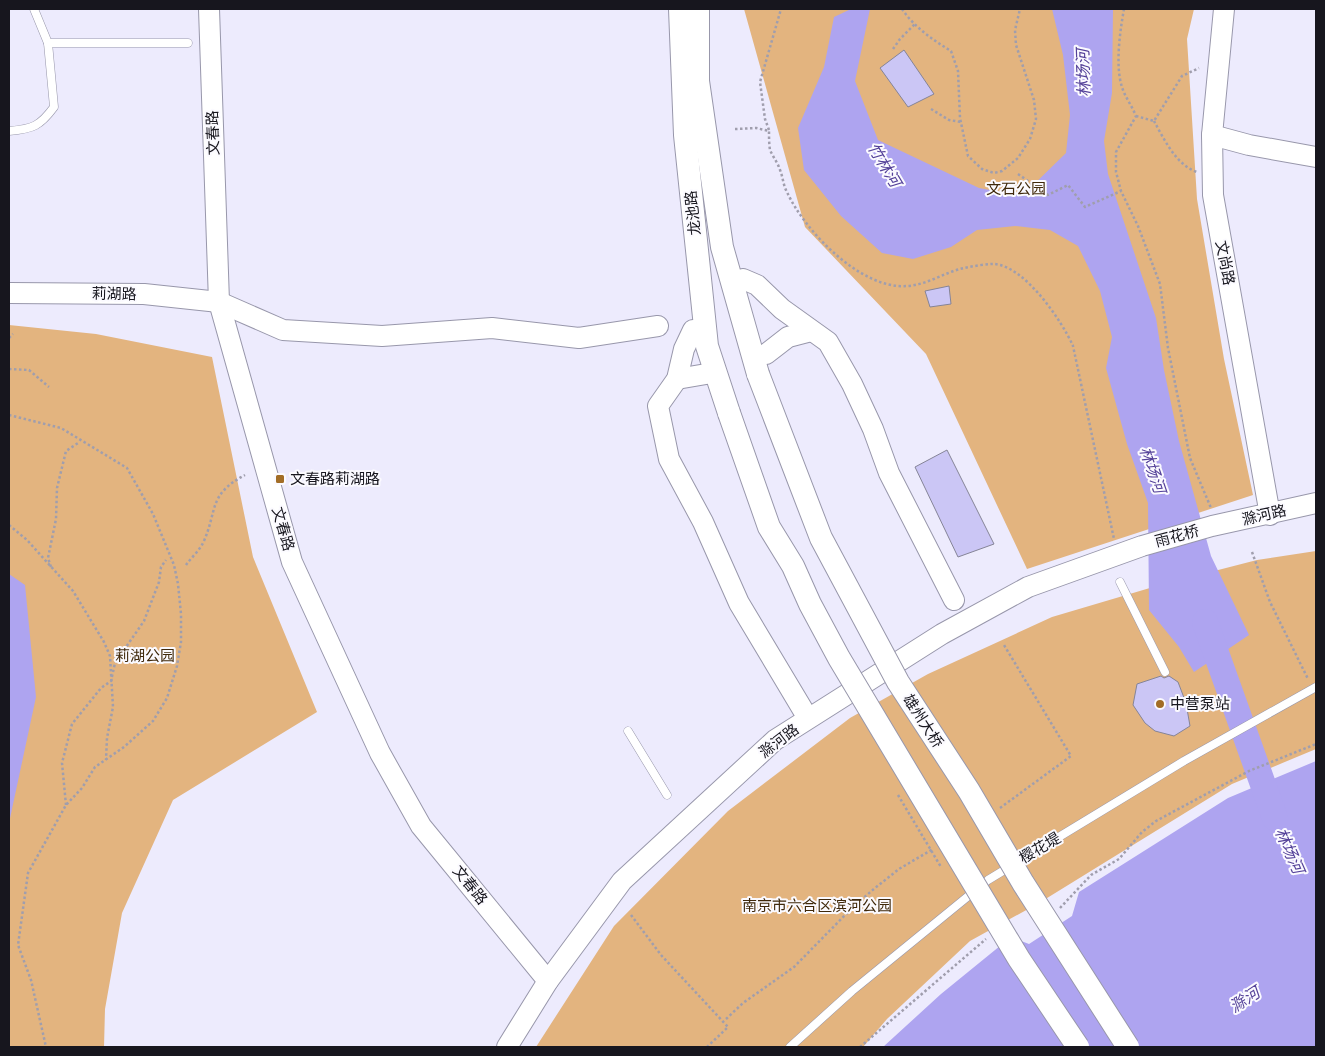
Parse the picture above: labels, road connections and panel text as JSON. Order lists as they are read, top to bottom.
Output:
{
  "streets": {
    "main road": ["龙池路", "雄州大桥"],
    "street": [
      "文春路",
      "文尚路",
      "莉湖路",
      "滁河路",
      "雨花桥"
    ],
    "lane": ["樱花堤"]
  },
  "crossings": [
    ["文春路", "莉湖路"],
    ["文春路", "滁河路"],
    ["龙池路", "雄州大桥"],
    ["文尚路", "滁河路"],
    ["滁河路", "雨花桥"]
  ],
  "water": ["林场河", "竹林河", "滁河"],
  "parks": ["文石公园", "莉湖公园", "南京市六合区滨河公园"],
  "places": {
    "transit": ["文春路莉湖路"],
    "other": ["中营泵站"]
  }
}
